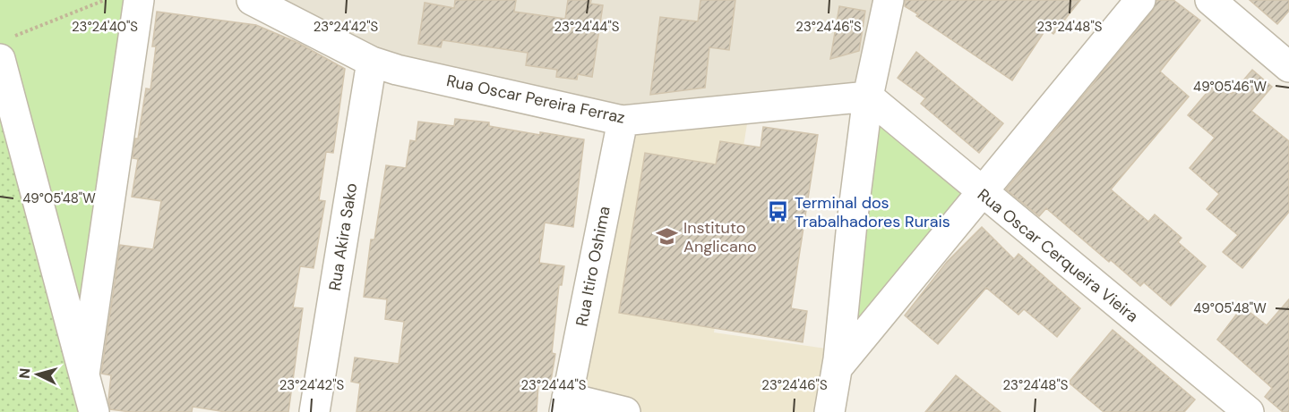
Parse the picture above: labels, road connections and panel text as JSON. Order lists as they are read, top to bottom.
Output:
{
  "streets": {
    "street": [
      "Rua Oscar Pereira Ferraz",
      "Rua Akira Sako",
      "Rua Oscar Cerqueira Vieira",
      "Rua Itiro Oshima"
    ]
  },
  "crossings": [
    ["Rua Oscar Pereira Ferraz", "Rua Akira Sako"],
    ["Rua Oscar Pereira Ferraz", "Rua Oscar Cerqueira Vieira"],
    ["Rua Oscar Pereira Ferraz", "Rua Itiro Oshima"]
  ],
  "places": {
    "bus stop": ["Terminal dos Trabalhadores Rurais"],
    "school or university": ["Instituto Anglicano"]
  },
  "north": "left",
  "coordinates": [
    "23°24'40\"S",
    "23°24'42\"S",
    "23°24'44\"S",
    "23°24'46\"S",
    "23°24'48\"S",
    "49°05'46\"W",
    "49°05'48\"W"
  ]
}
